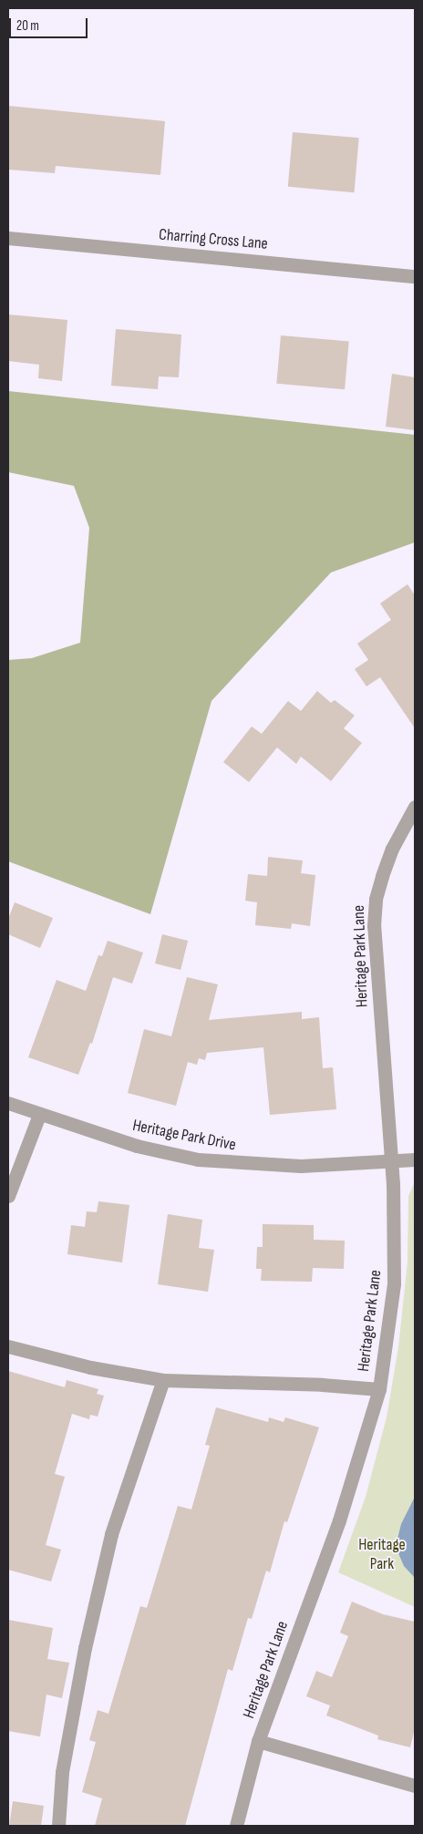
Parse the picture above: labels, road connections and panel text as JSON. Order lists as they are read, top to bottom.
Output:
{
  "streets": {
    "street": ["Charring Cross Lane", "Heritage Park Lane", "Heritage Park Drive"]
  },
  "crossings": [
    ["Heritage Park Lane", "Heritage Park Drive"]
  ],
  "parks": ["Heritage Park"],
  "scale_bar": "20 m"
}
